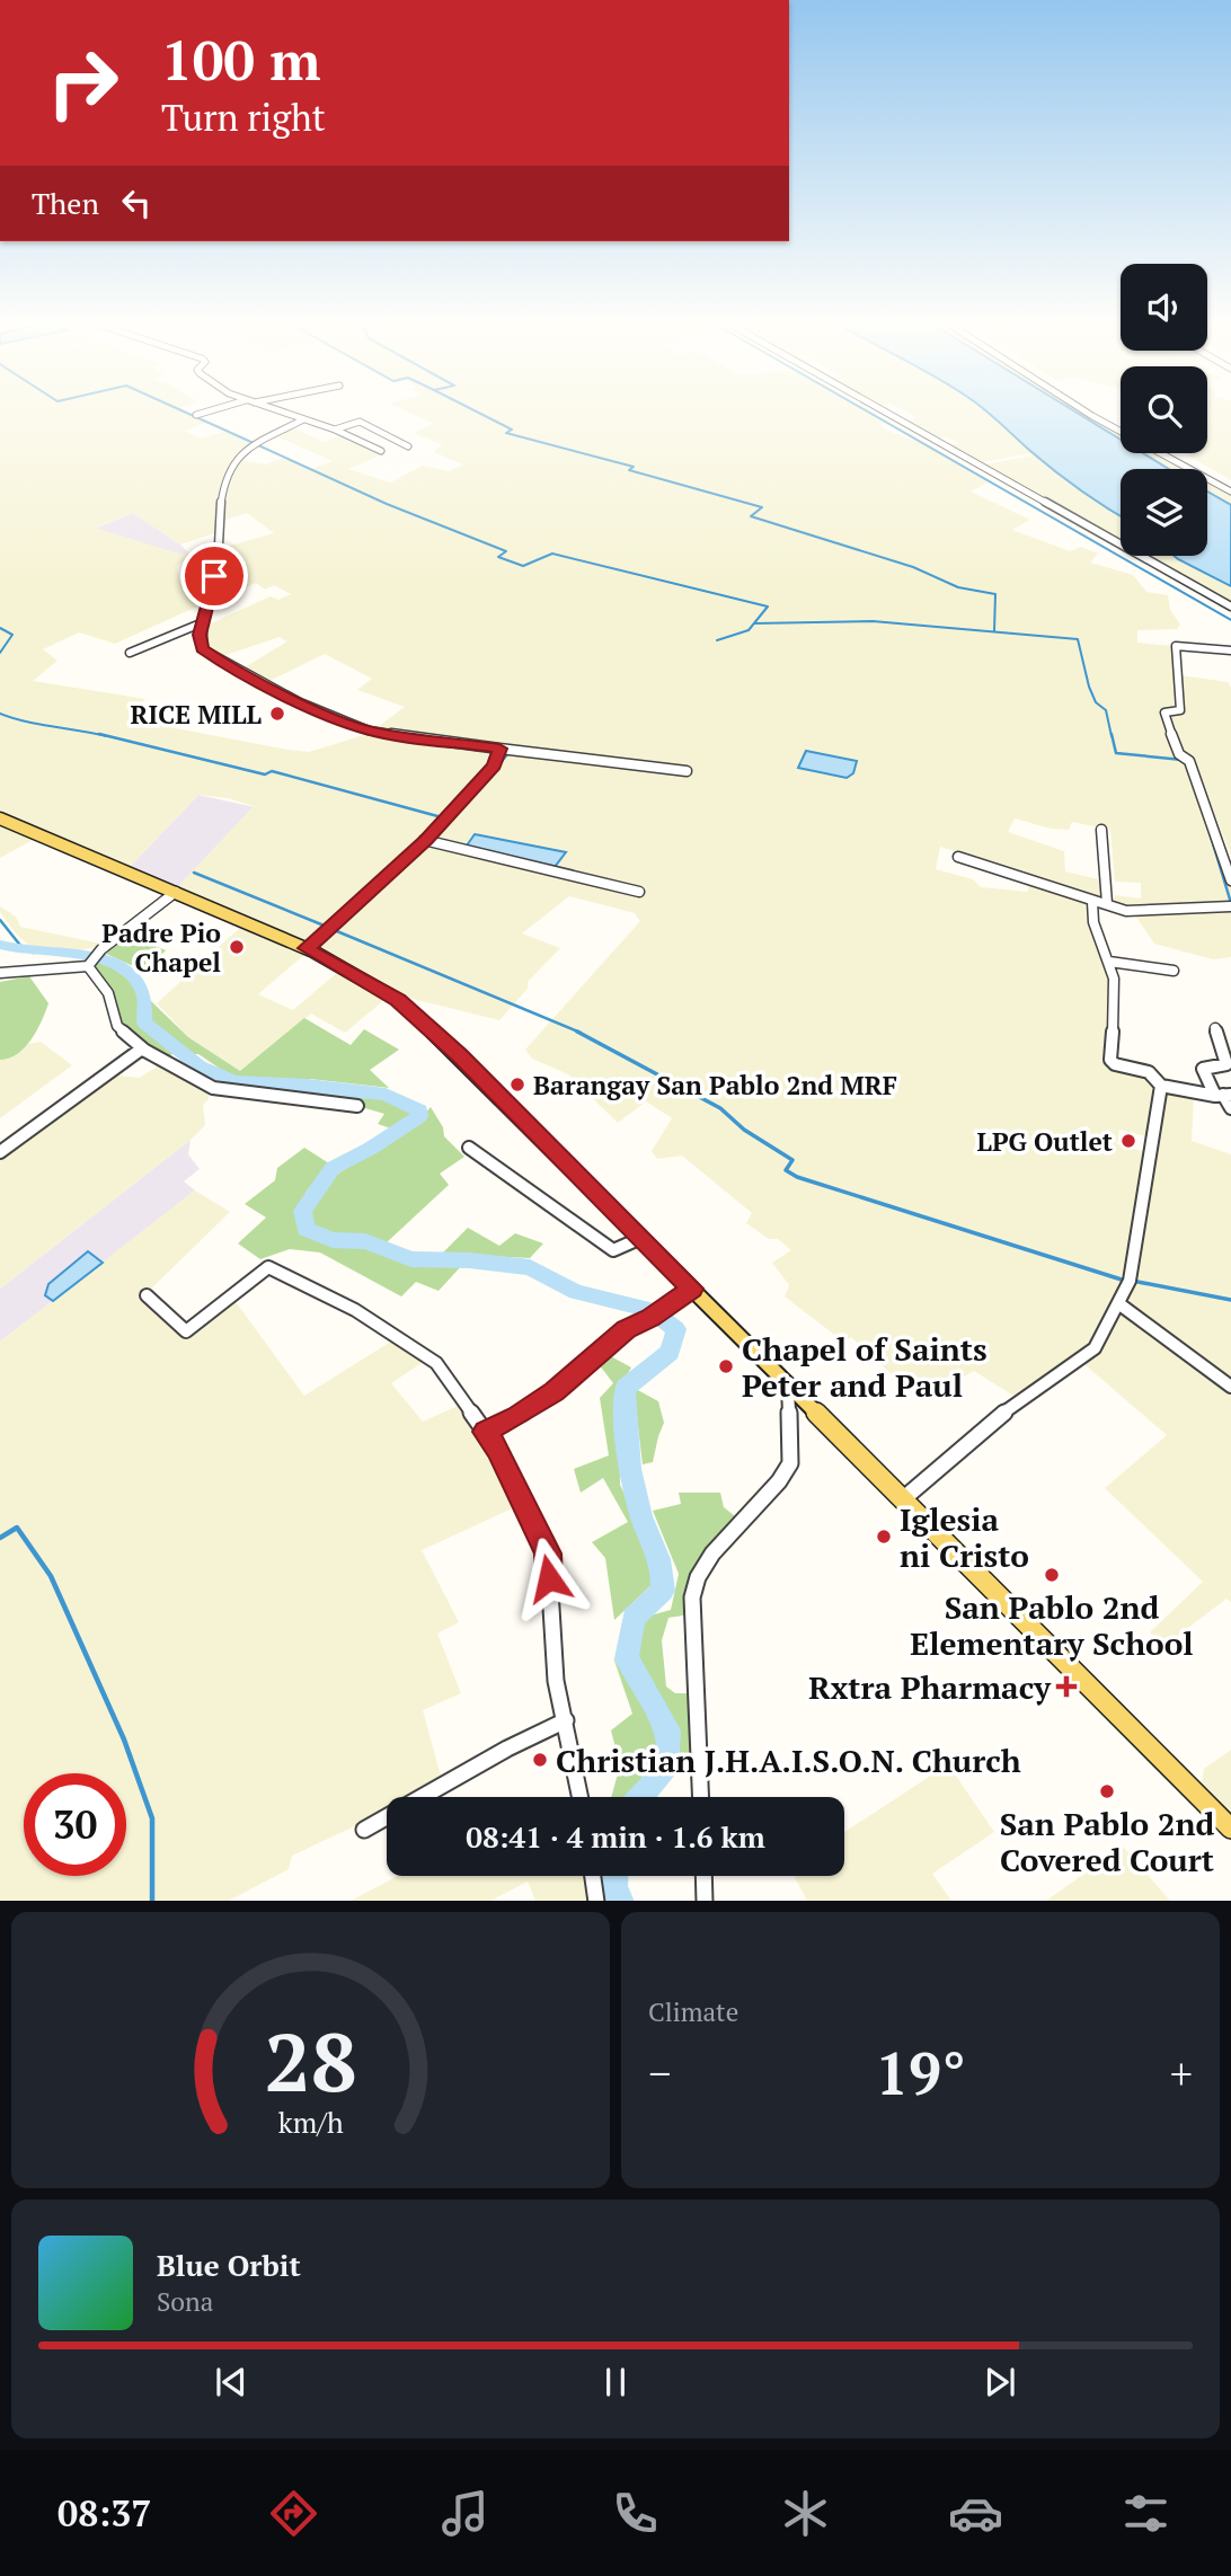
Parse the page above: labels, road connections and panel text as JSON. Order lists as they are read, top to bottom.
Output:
{
  "places": {
    "other": [
      "RICE MILL",
      "Padre Pio Chapel",
      "Barangay San Pablo 2nd MRF",
      "LPG Outlet",
      "Chapel of Saints Peter and Paul",
      "Iglesia ni Cristo",
      "San Pablo 2nd Elementary School",
      "Christian J.H.A.I.S.O.N. Church",
      "San Pablo 2nd Covered Court"
    ],
    "health": ["Rxtra Pharmacy"]
  },
  "page": {
    "turn": ["100 m", "Turn right"],
    "then": "Then",
    "limit": "30",
    "trip": "08:41 · 4 min · 1.6 km",
    "tile": "Climate",
    "heat": ["−", "19°", "+"],
    "song": ["Blue Orbit", "Sona"],
    "tabs": "08:37",
    "gauge": ["28", "km/h"]
  }
}
